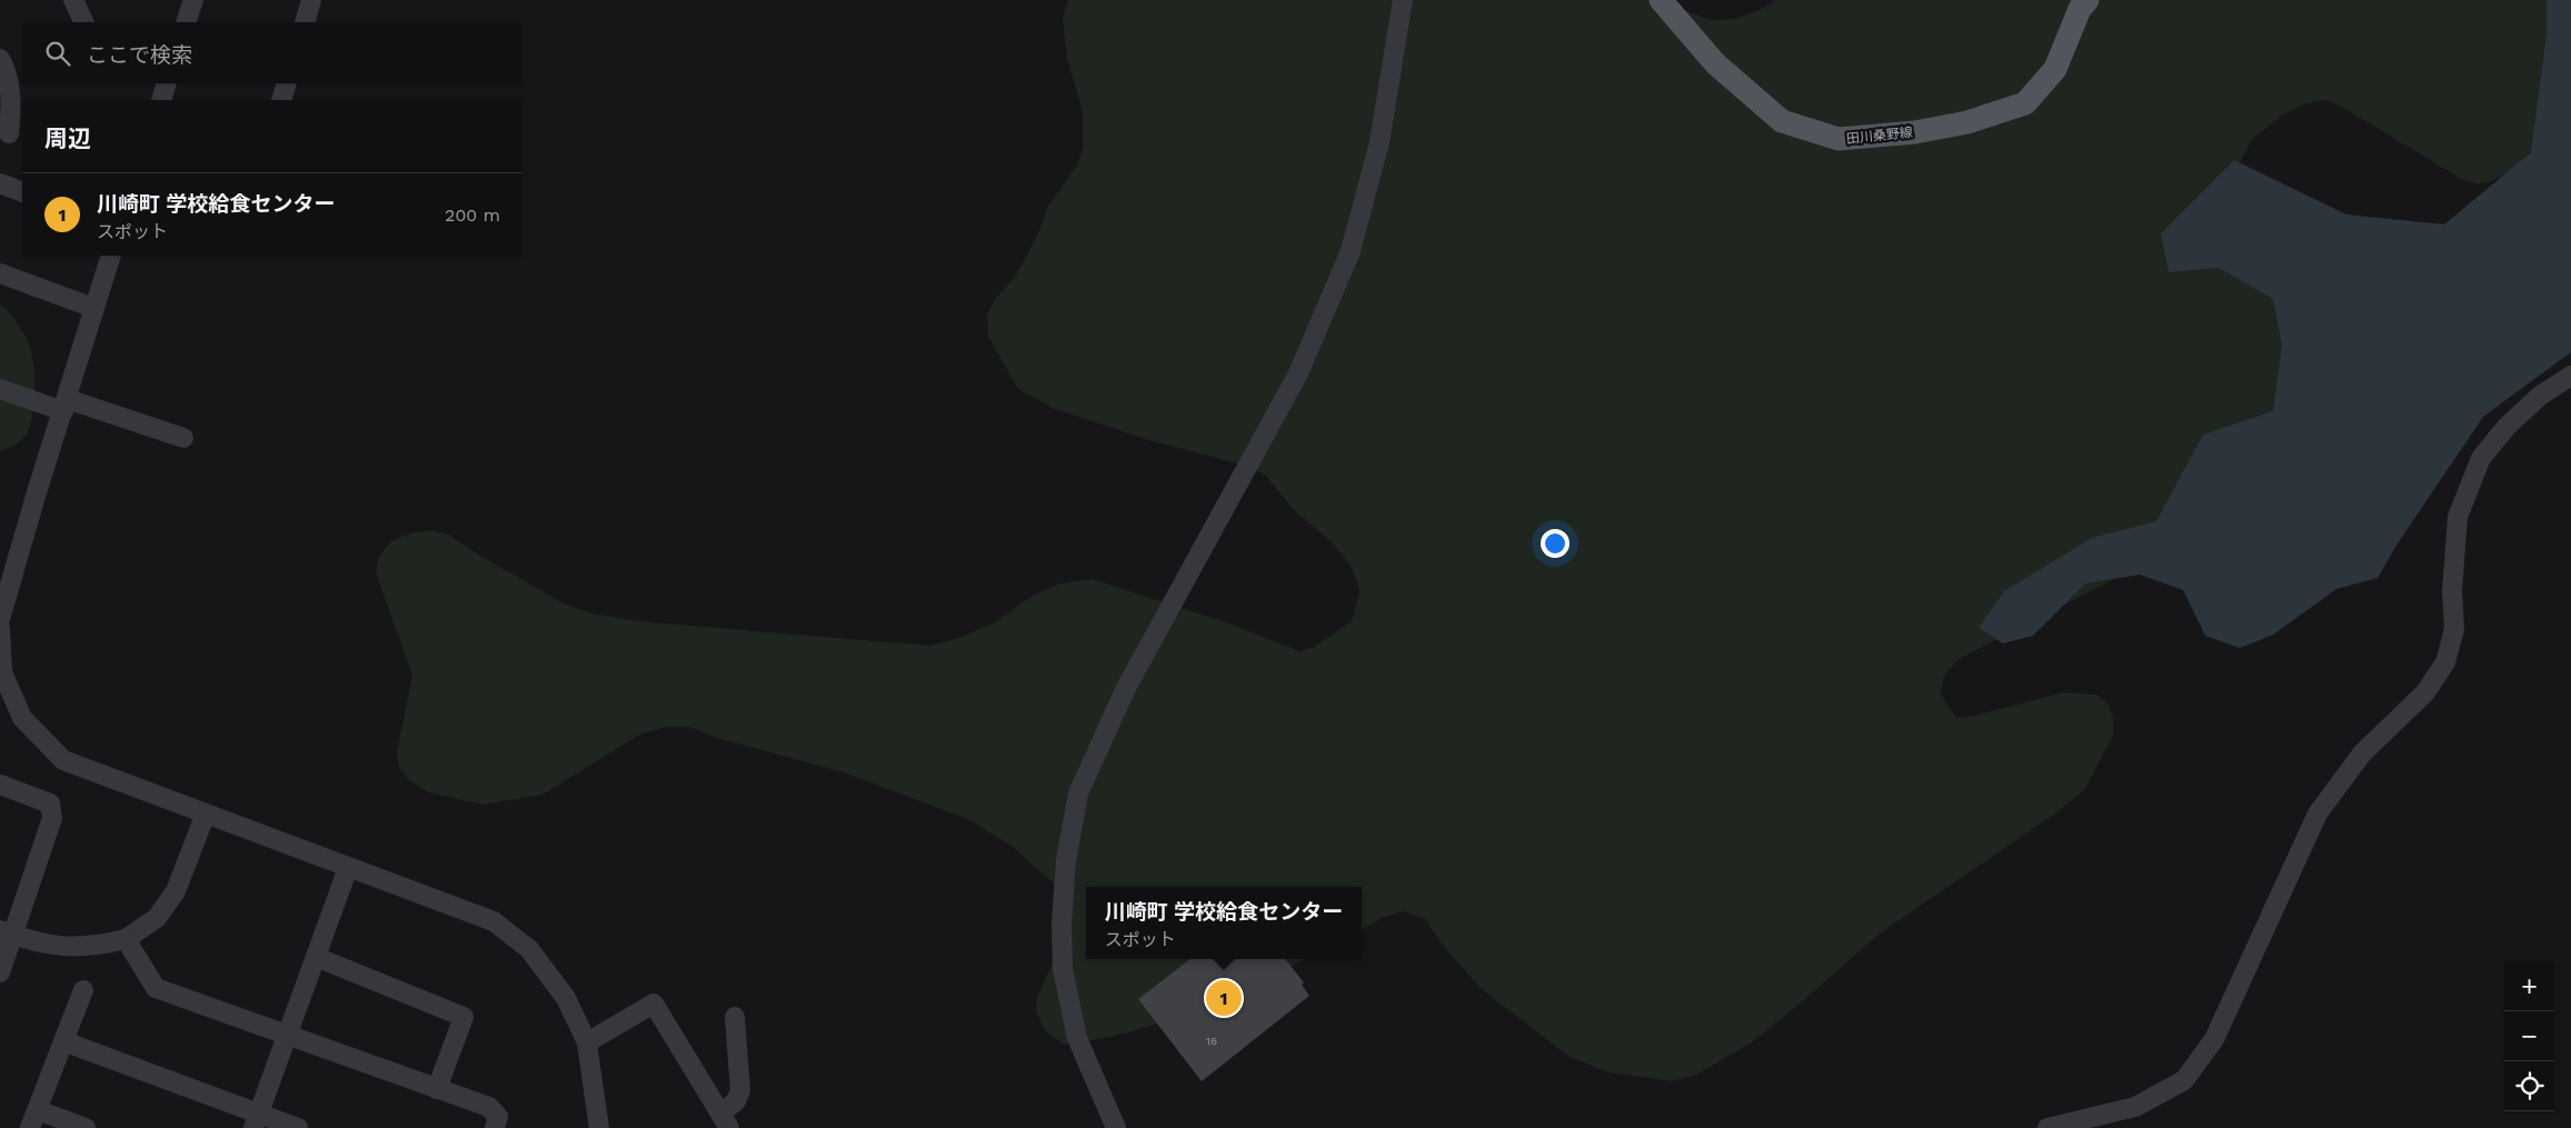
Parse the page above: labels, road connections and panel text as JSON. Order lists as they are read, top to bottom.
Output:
{
  "streets": {
    "main road": ["田川桑野線"]
  },
  "house_numbers": ["16"],
  "page": {
    "search": "ここで検索",
    "heading": "周辺",
    "list": [
      {
        "mark": "1",
        "name": "川崎町 学校給食センター",
        "note": "スポット",
        "value": "200 m"
      }
    ],
    "popup": ["川崎町 学校給食センター", "スポット"],
    "map_buttons": ["+", "−"],
    "pins": "1"
  }
}
